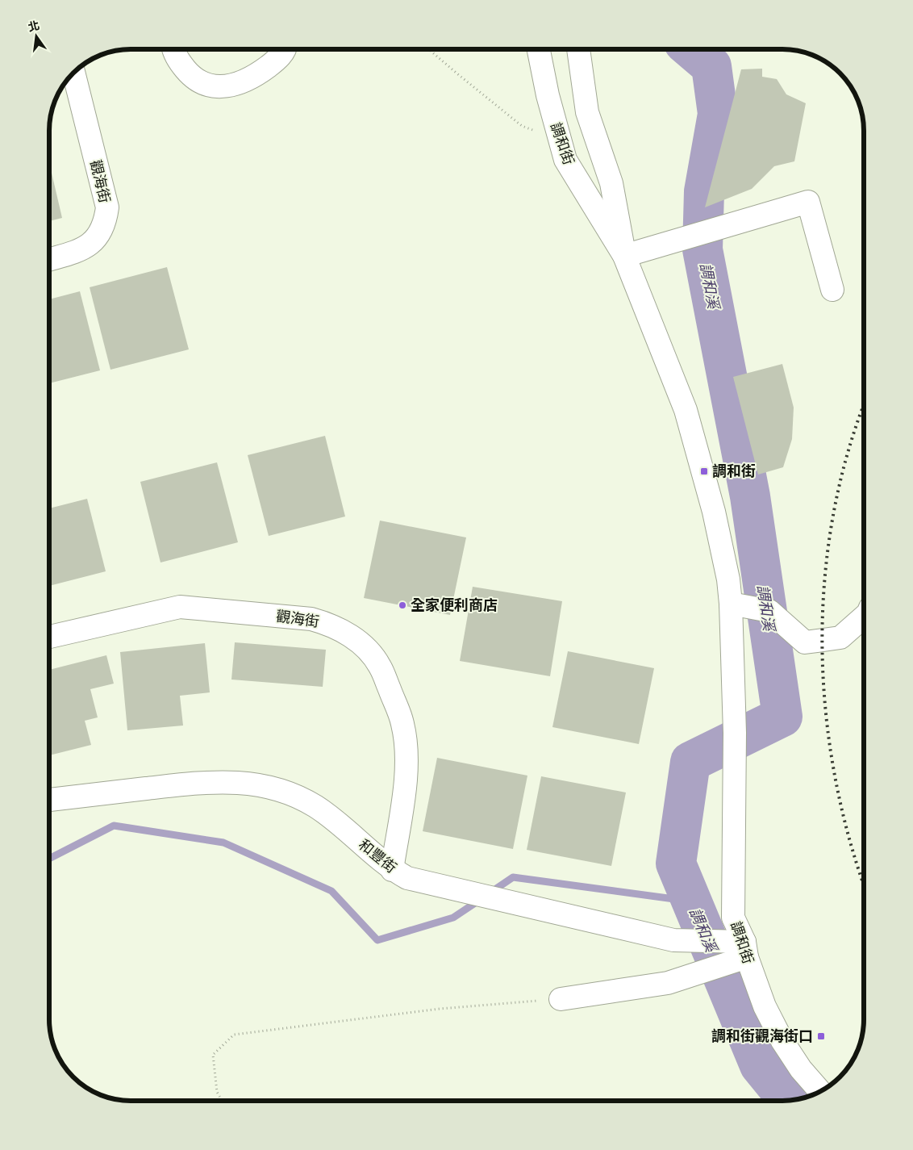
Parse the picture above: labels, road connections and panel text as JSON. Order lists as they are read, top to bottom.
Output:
{
  "streets": {
    "street": ["調和街", "觀海街", "和豐街"]
  },
  "crossings": [
    ["調和街", "和豐街"],
    ["觀海街", "和豐街"]
  ],
  "water": ["調和溪"],
  "places": {
    "transit": ["調和街", "調和街觀海街口"],
    "other": ["全家便利商店"]
  },
  "north": "top"
}
